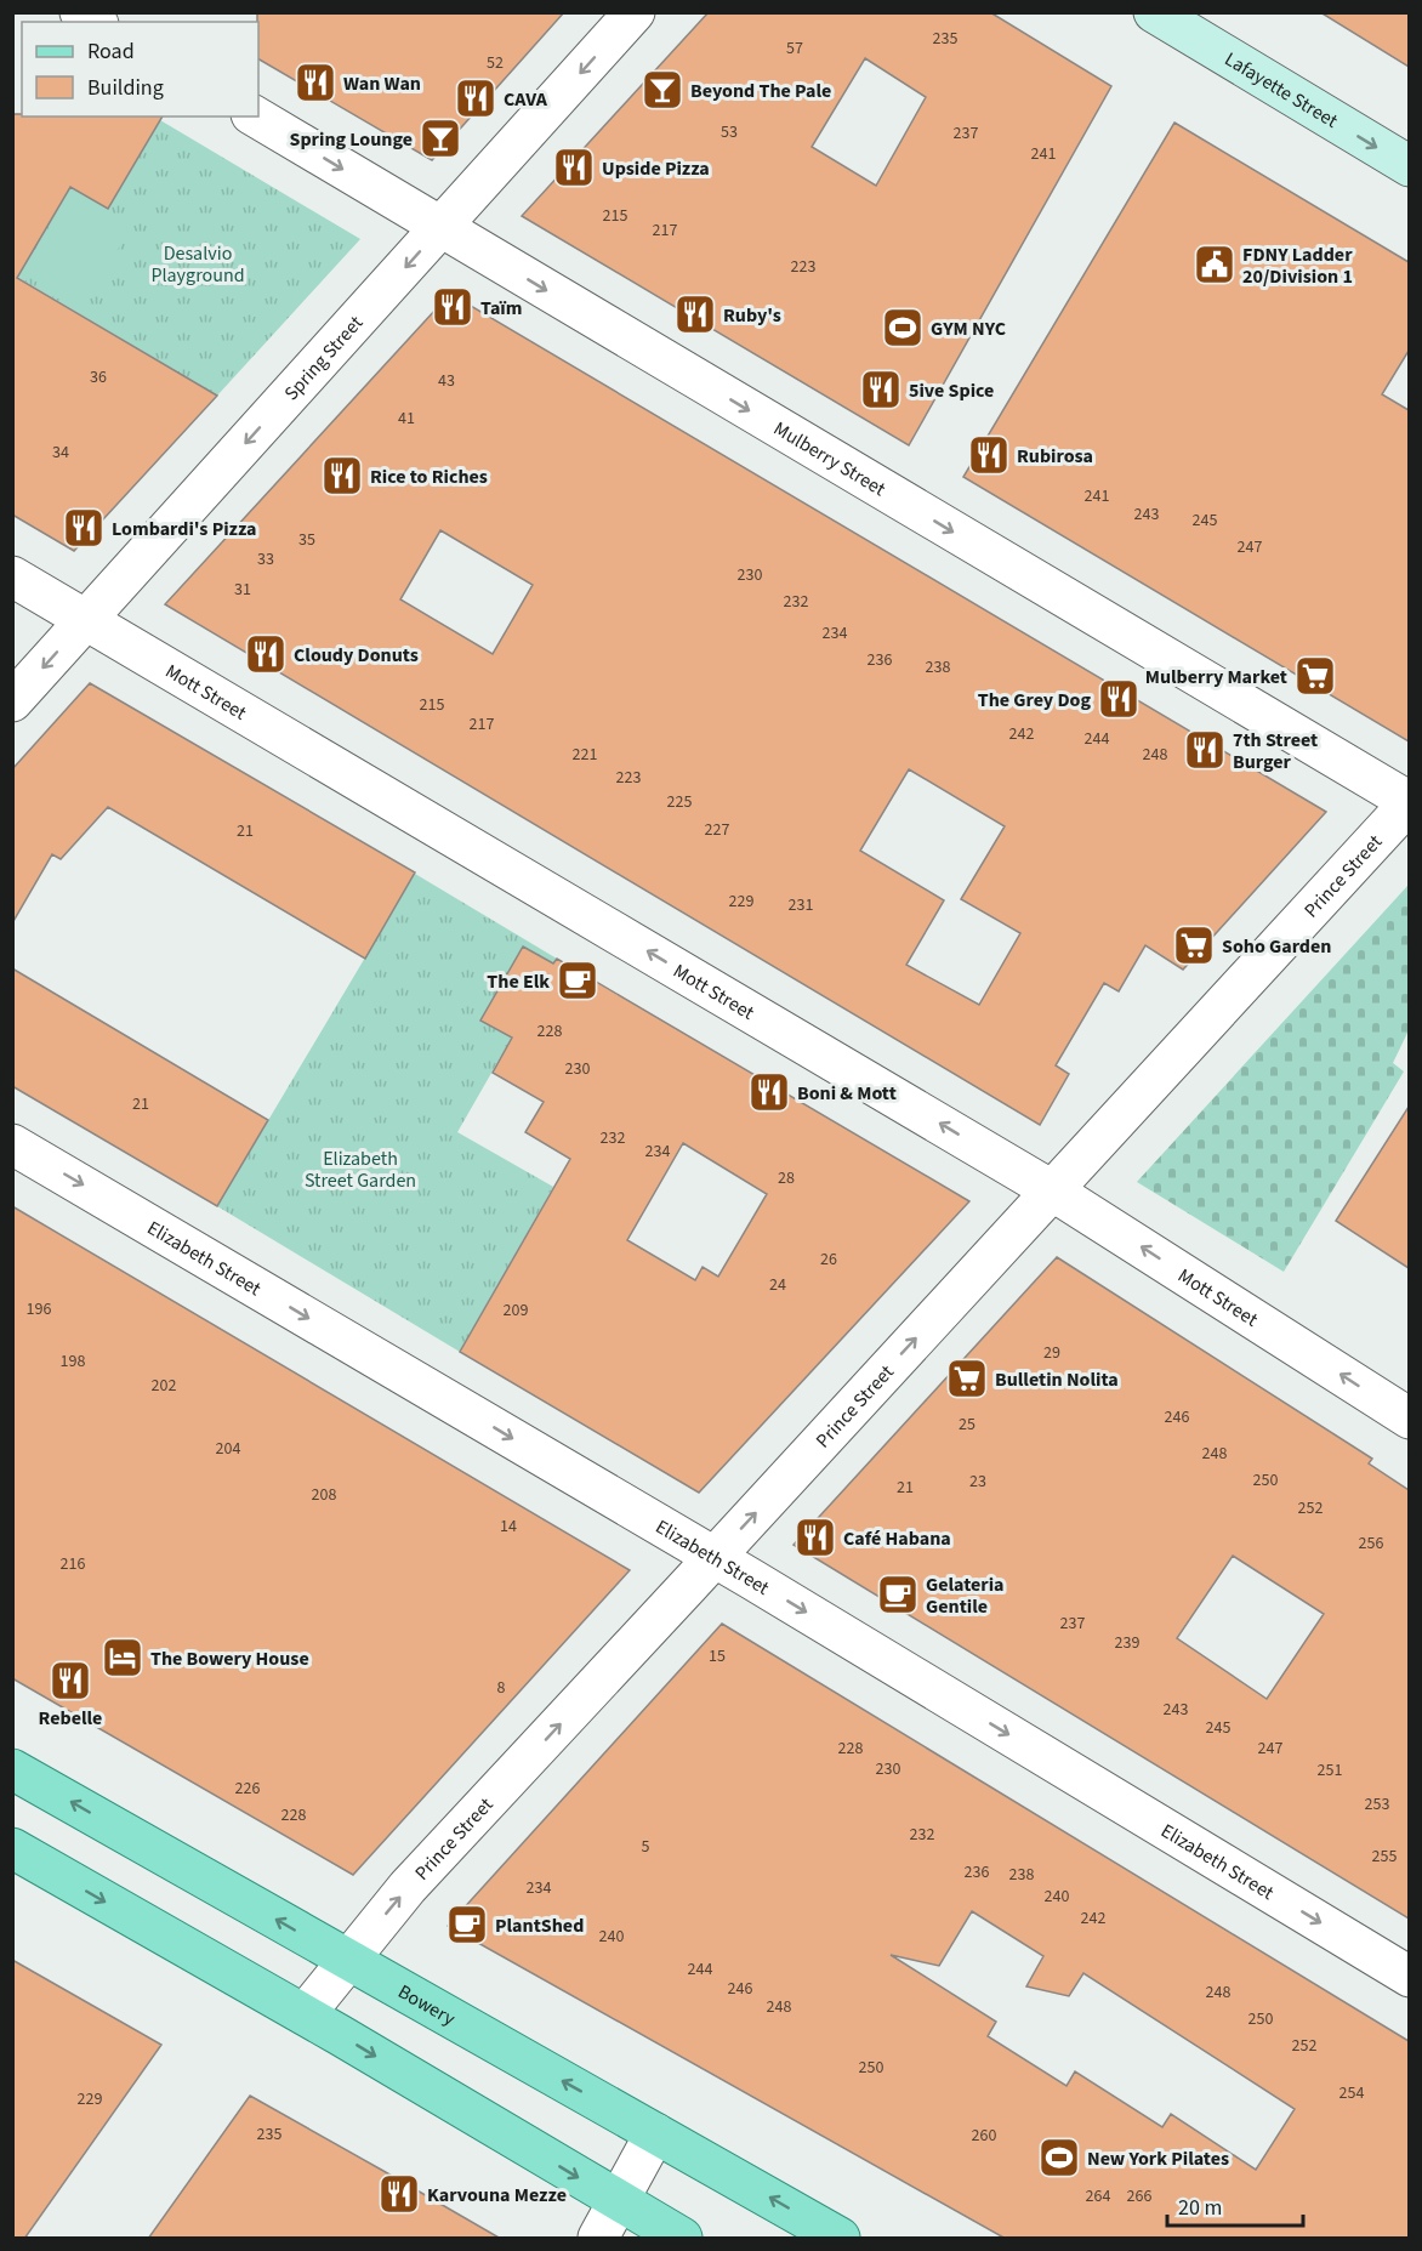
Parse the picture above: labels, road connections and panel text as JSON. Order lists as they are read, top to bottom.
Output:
{
  "streets": {
    "main road": ["Lafayette Street", "Bowery"],
    "street": [
      "Spring Street",
      "Mulberry Street",
      "Mott Street",
      "Prince Street",
      "Elizabeth Street"
    ]
  },
  "crossings": [
    ["Spring Street", "Mulberry Street"],
    ["Spring Street", "Mott Street"],
    ["Mulberry Street", "Prince Street"],
    ["Mott Street", "Prince Street"],
    ["Prince Street", "Elizabeth Street"],
    ["Prince Street", "Bowery"]
  ],
  "one_way": [
    "Lafayette Street",
    "Spring Street",
    "Mulberry Street",
    "Mott Street",
    "Prince Street",
    "Elizabeth Street"
  ],
  "parks": ["Desalvio Playground", "Elizabeth Street Garden"],
  "places": {
    "restaurant": [
      "Wan Wan",
      "CAVA",
      "Upside Pizza",
      "Taïm",
      "Ruby's",
      "5ive Spice",
      "Rubirosa",
      "Rice to Riches",
      "Lombardi's Pizza",
      "Cloudy Donuts",
      "The Grey Dog",
      "7th Street Burger",
      "Boni & Mott",
      "Café Habana",
      "Rebelle",
      "Karvouna Mezze"
    ],
    "bar": ["Beyond The Pale", "Spring Lounge"],
    "public building": ["FDNY Ladder 20/Division 1"],
    "sports": ["GYM NYC", "New York Pilates"],
    "supermarket": ["Mulberry Market", "Soho Garden", "Bulletin Nolita"],
    "cafe": ["The Elk", "Gelateria Gentile", "PlantShed"],
    "hotel": ["The Bowery House"]
  },
  "house_numbers": [
    "235",
    "57",
    "52",
    "53",
    "237",
    "241",
    "215",
    "217",
    "223",
    "36",
    "43",
    "41",
    "34",
    "241",
    "243",
    "245",
    "35",
    "247",
    "33",
    "230",
    "31",
    "232",
    "234",
    "236",
    "238",
    "215",
    "217",
    "242",
    "244",
    "221",
    "248",
    "223",
    "225",
    "227",
    "21",
    "229",
    "231",
    "228",
    "230",
    "21",
    "232",
    "234",
    "28",
    "26",
    "24",
    "196",
    "209",
    "29",
    "198",
    "202",
    "246",
    "25",
    "204",
    "248",
    "250",
    "23",
    "21",
    "208",
    "252",
    "14",
    "256",
    "216",
    "237",
    "239",
    "15",
    "8",
    "243",
    "245",
    "228",
    "247",
    "230",
    "251",
    "226",
    "253",
    "228",
    "232",
    "5",
    "255",
    "236",
    "238",
    "234",
    "240",
    "242",
    "240",
    "244",
    "246",
    "248",
    "248",
    "250",
    "252",
    "250",
    "254",
    "229",
    "235",
    "260",
    "264",
    "266"
  ],
  "legend": ["Road", "Building"],
  "scale_bar": "20 m"
}
